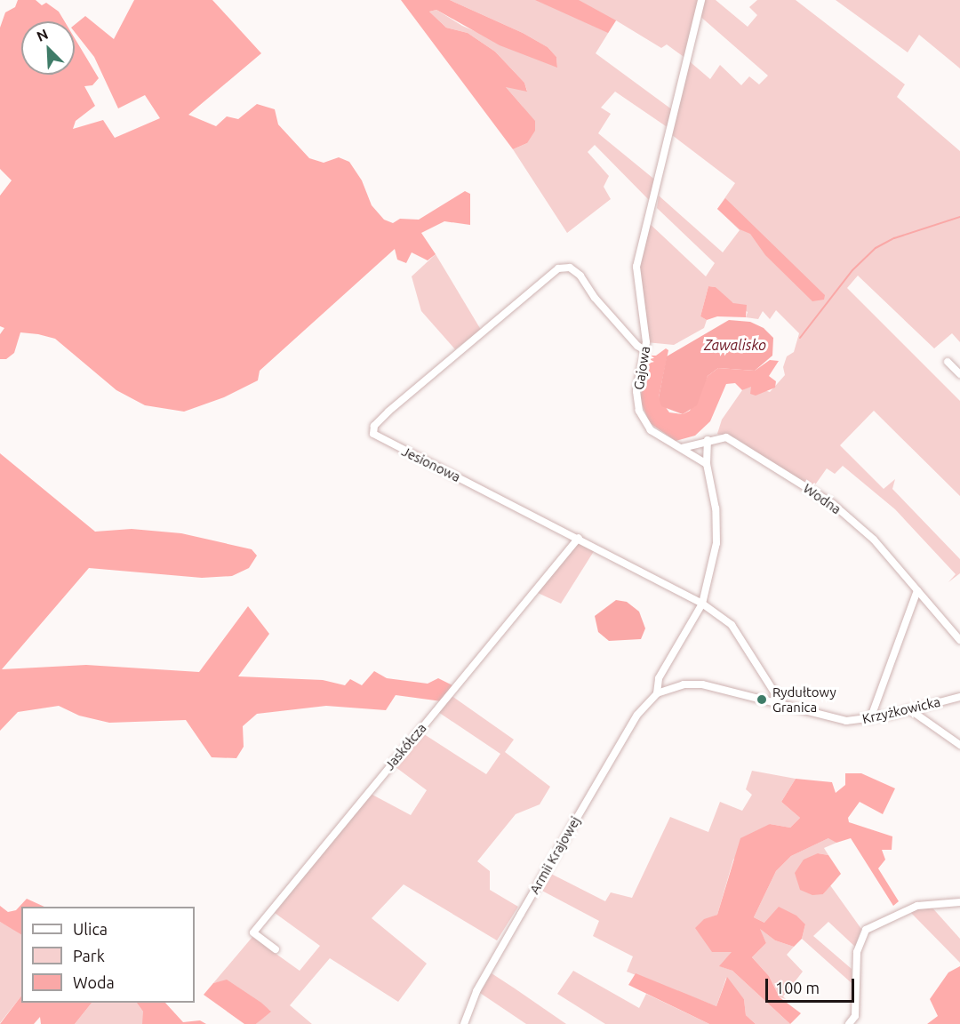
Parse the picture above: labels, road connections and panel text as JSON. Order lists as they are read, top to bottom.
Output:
{
  "streets": {
    "street": [
      "Gajowa",
      "Jesionowa",
      "Wodna",
      "Krzyżkowicka",
      "Jaskółcza",
      "Armii Krajowej"
    ]
  },
  "crossings": [
    ["Gajowa", "Jesionowa"],
    ["Gajowa", "Wodna"],
    ["Jesionowa", "Krzyżkowicka"],
    ["Jesionowa", "Jaskółcza"],
    ["Krzyżkowicka", "Armii Krajowej"]
  ],
  "water": ["Zawalisko"],
  "places": ["Rydułtowy Granica"],
  "legend": ["Ulica", "Park", "Woda"],
  "scale_bar": "100 m",
  "north": "top left"
}
